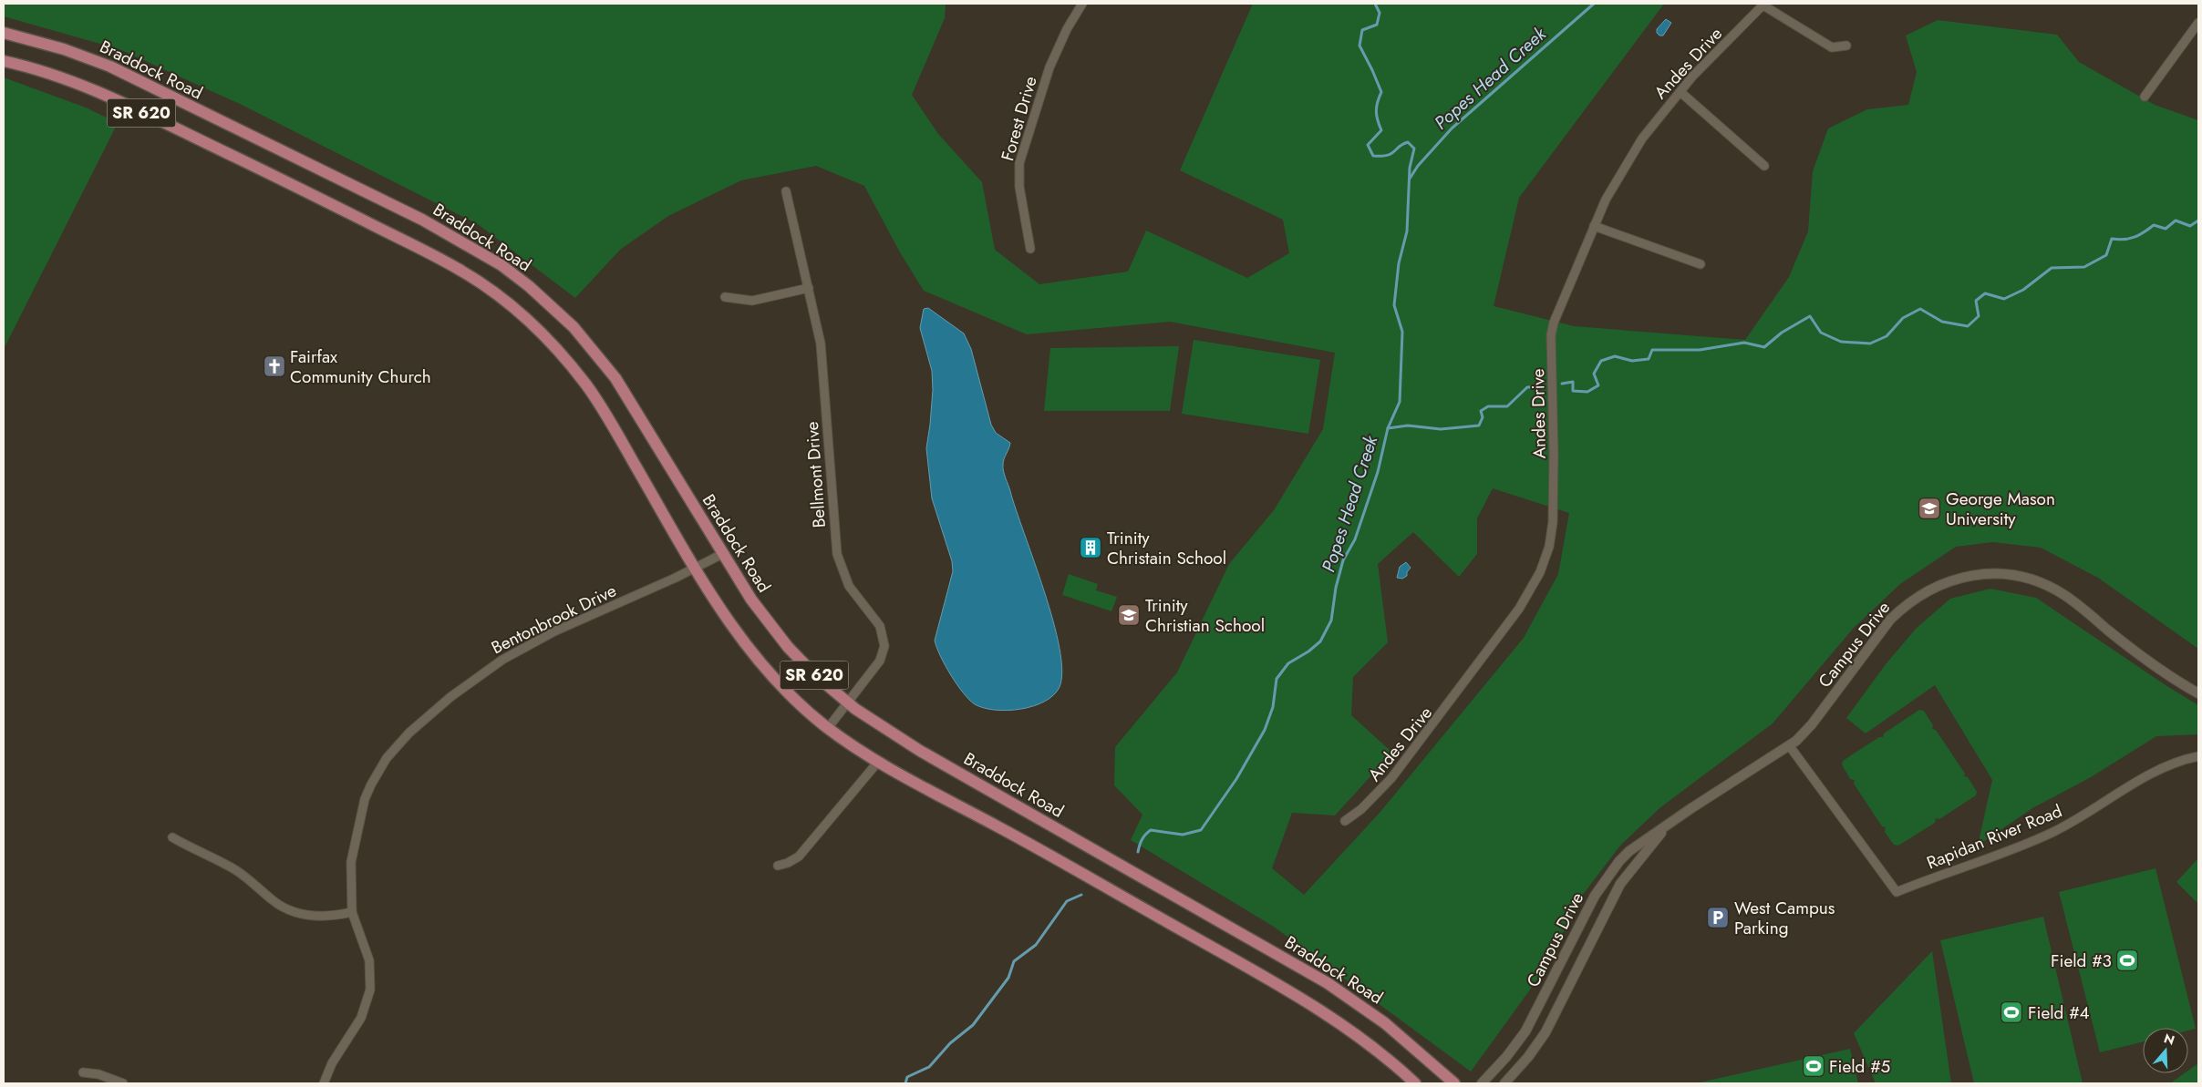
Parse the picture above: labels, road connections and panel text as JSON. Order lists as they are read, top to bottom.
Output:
{
  "streets": {
    "main road": ["Braddock Road", "SR 620"],
    "street": [
      "Andes Drive",
      "Forest Drive",
      "Bellmont Drive",
      "Bentonbrook Drive",
      "Campus Drive",
      "Rapidan River Road"
    ]
  },
  "crossings": [
    ["Braddock Road", "Bellmont Drive"],
    ["Braddock Road", "Bentonbrook Drive"],
    ["SR 620", "Bellmont Drive"],
    ["SR 620", "Bentonbrook Drive"],
    ["Campus Drive", "Rapidan River Road"]
  ],
  "water": ["Popes Head Creek"],
  "places": {
    "church": ["Fairfax Community Church"],
    "school or university": ["George Mason University", "Trinity Christian School"],
    "building": ["Trinity Christain School"],
    "parking": ["West Campus Parking"],
    "sports": ["Field #3", "Field #4", "Field #5"]
  },
  "north": "top"
}
